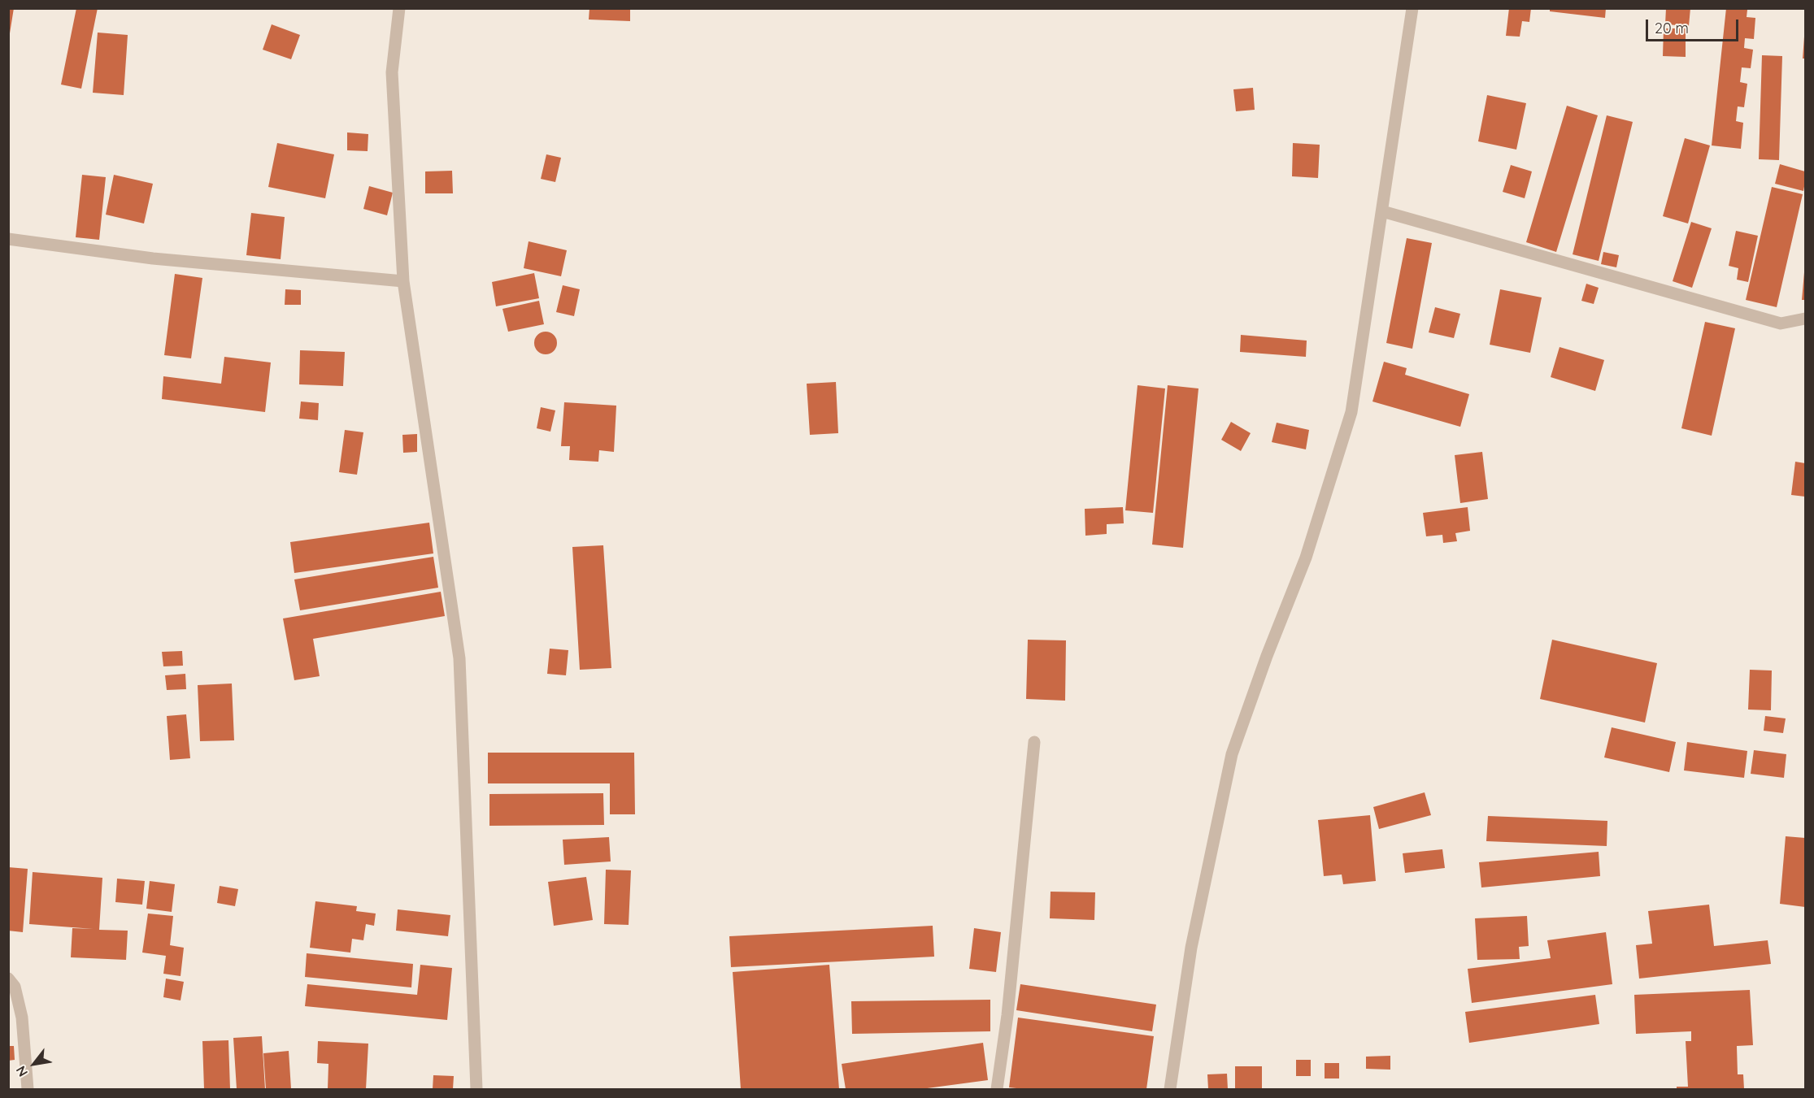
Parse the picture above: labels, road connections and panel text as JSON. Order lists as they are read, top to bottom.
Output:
{
  "scale_bar": "20 m",
  "north": "bottom left"
}
